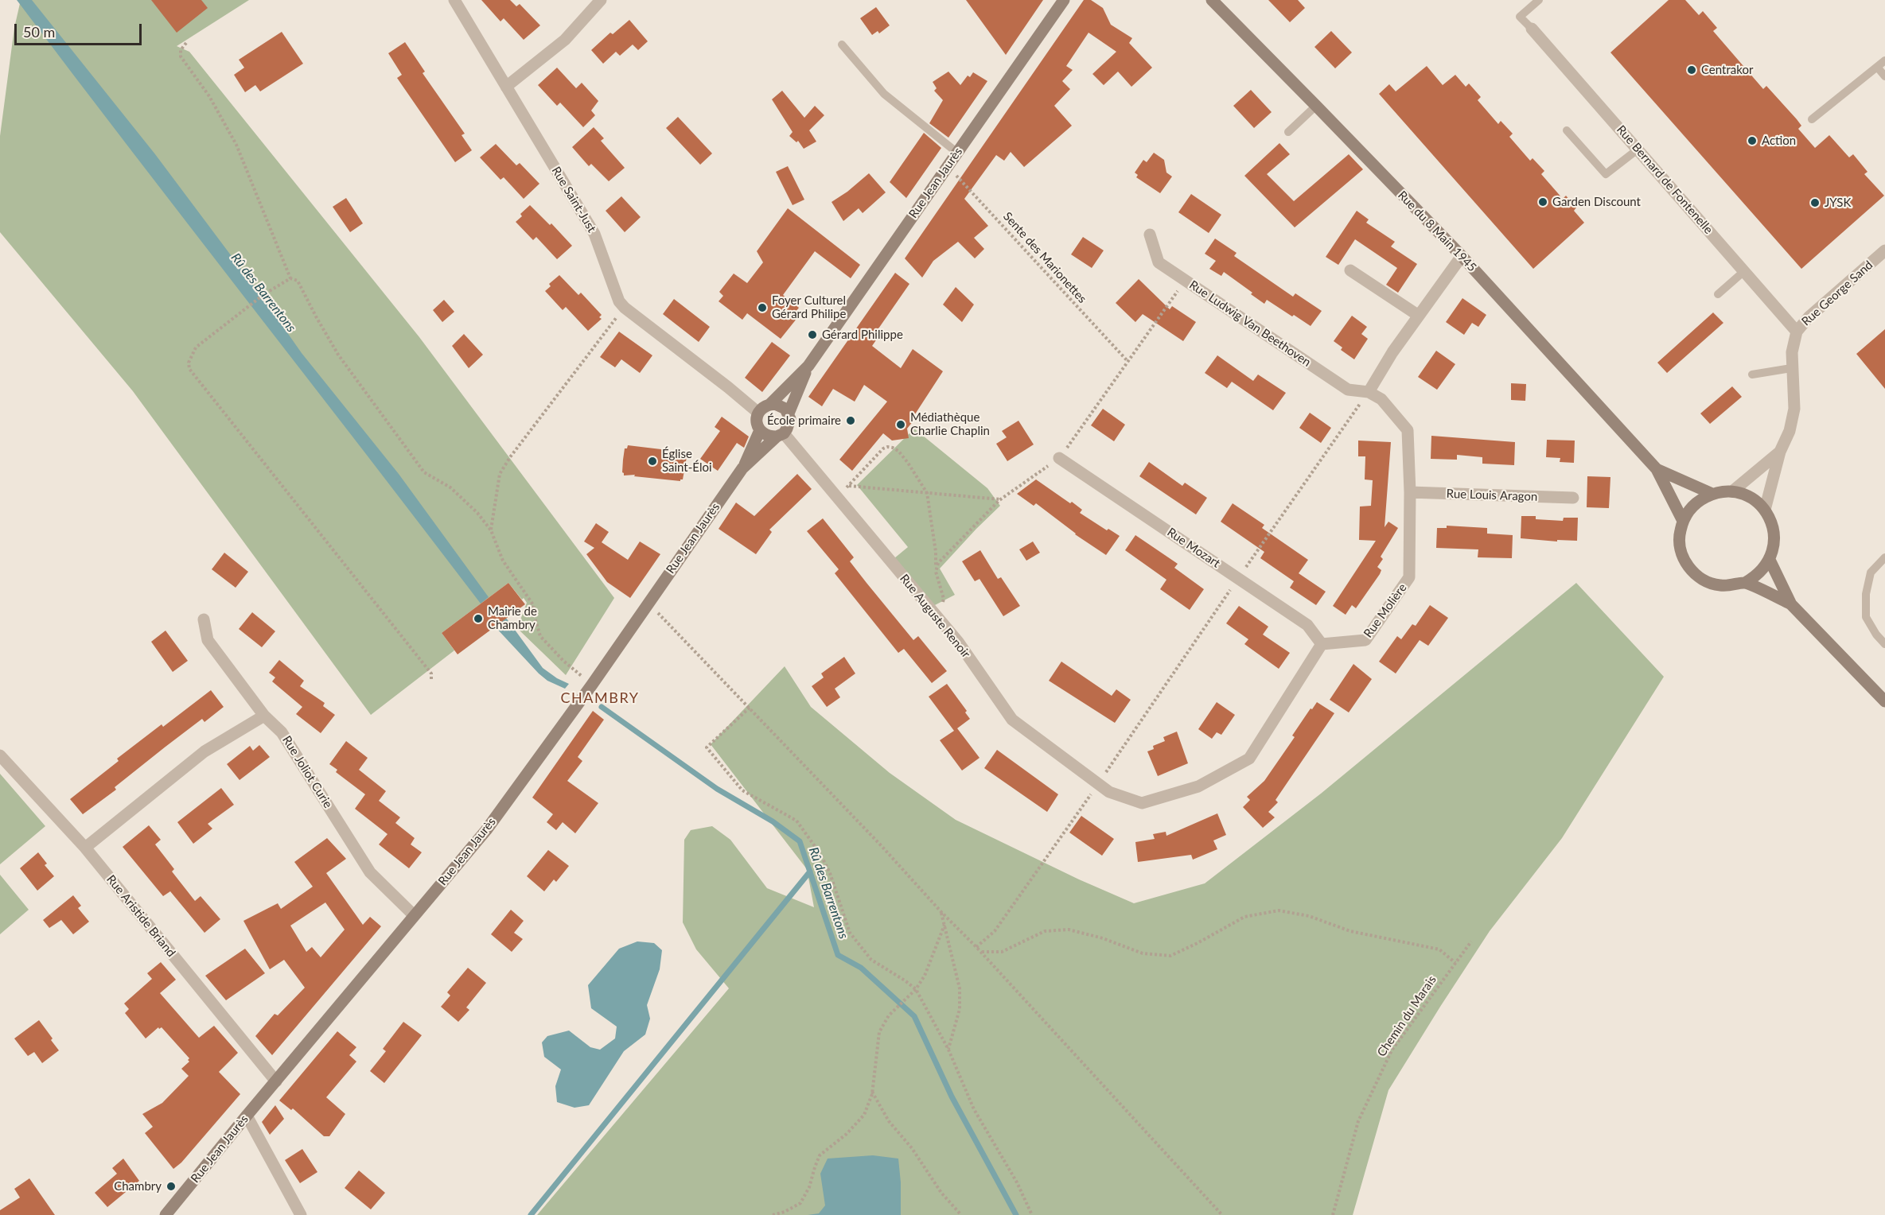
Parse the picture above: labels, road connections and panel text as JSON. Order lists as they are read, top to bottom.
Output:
{
  "streets": {
    "main road": ["Rue Jean Jaurès", "Rue du 8 Main 1945"],
    "street": [
      "Rue Bernard de Fontenelle",
      "Rue Saint-Just",
      "Rue George Sand",
      "Rue Ludwig Van Beethoven",
      "Rue Louis Aragon",
      "Rue Mozart",
      "Rue Molière",
      "Rue Auguste Renoir",
      "Rue Joliot Curie",
      "Rue Aristide Briand"
    ],
    "path": ["Sente des Marionettes", "Chemin du Marais"]
  },
  "crossings": [
    ["Rue Bernard de Fontenelle", "Rue George Sand"],
    ["Rue Jean Jaurès", "Sente des Marionettes"],
    ["Rue Jean Jaurès", "Rue Joliot Curie"],
    ["Rue Jean Jaurès", "Rue Aristide Briand"],
    ["Rue Saint-Just", "Rue Auguste Renoir"],
    ["Rue Ludwig Van Beethoven", "Rue Molière"],
    ["Rue Louis Aragon", "Rue Molière"],
    ["Rue Mozart", "Rue Molière"]
  ],
  "districts": ["CHAMBRY"],
  "water": ["Rû des Barrentons"],
  "places": [
    "Centrakor",
    "Action",
    "Garden Discount",
    "JYSK",
    "Foyer Culturel Gérard Philipe",
    "Gérard Philippe",
    "École primaire",
    "Médiathèque Charlie Chaplin",
    "Église Saint-Éloi",
    "Mairie de Chambry",
    "Chambry"
  ],
  "scale_bar": "50 m"
}
